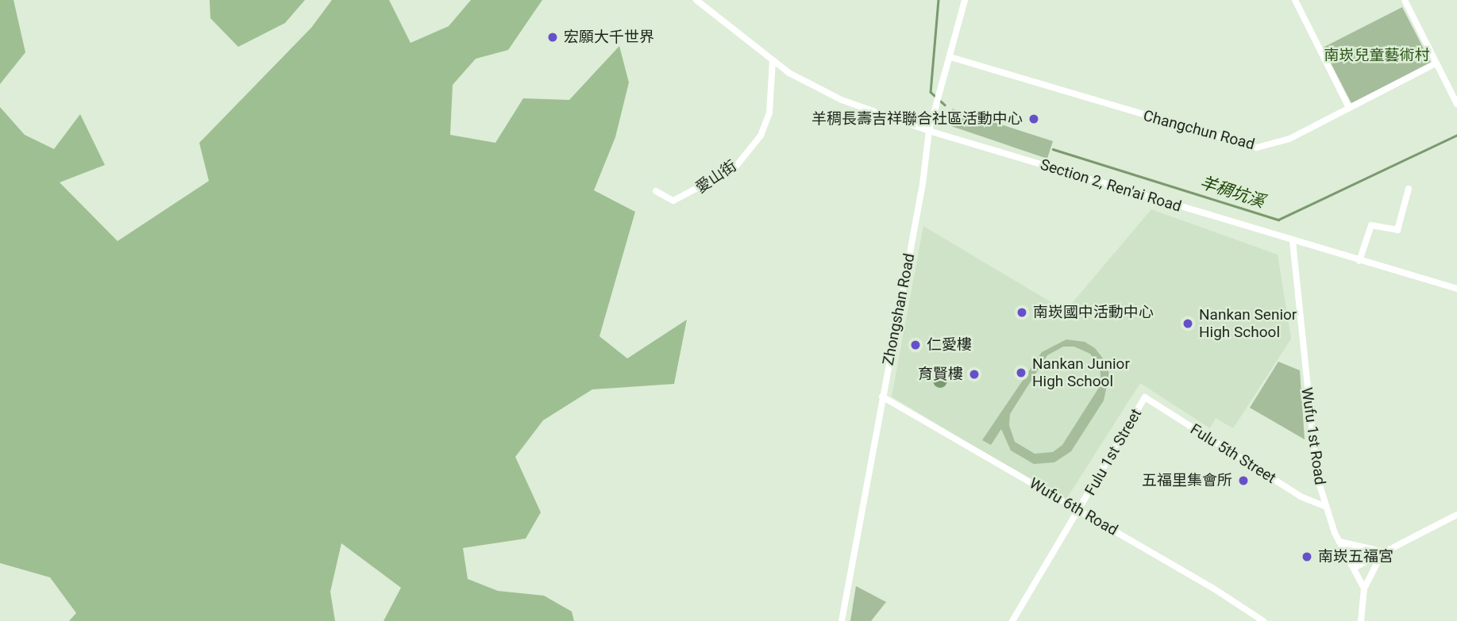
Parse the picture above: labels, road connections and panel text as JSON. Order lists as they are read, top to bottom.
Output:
{
  "streets": {
    "street": [
      "Changchun Road",
      "愛山街",
      "Section 2, Ren'ai Road",
      "Zhongshan Road",
      "Wufu 1st Road",
      "Fulu 1st Street",
      "Fulu 5th Street",
      "Wufu 6th Road"
    ]
  },
  "crossings": [
    ["Changchun Road", "Zhongshan Road"],
    ["愛山街", "Section 2, Ren'ai Road"],
    ["Section 2, Ren'ai Road", "Zhongshan Road"],
    ["Section 2, Ren'ai Road", "Wufu 1st Road"],
    ["Zhongshan Road", "Wufu 6th Road"],
    ["Wufu 1st Road", "Fulu 5th Street"],
    ["Fulu 1st Street", "Fulu 5th Street"],
    ["Fulu 1st Street", "Wufu 6th Road"]
  ],
  "water": ["羊稠坑溪"],
  "parks": ["南崁兒童藝術村"],
  "places": [
    "宏願大千世界",
    "羊稠長壽吉祥聯合社區活動中心",
    "南崁國中活動中心",
    "Nankan Senior High School",
    "仁愛樓",
    "Nankan Junior High School",
    "育賢樓",
    "五福里集會所",
    "南崁五福宮"
  ]
}
